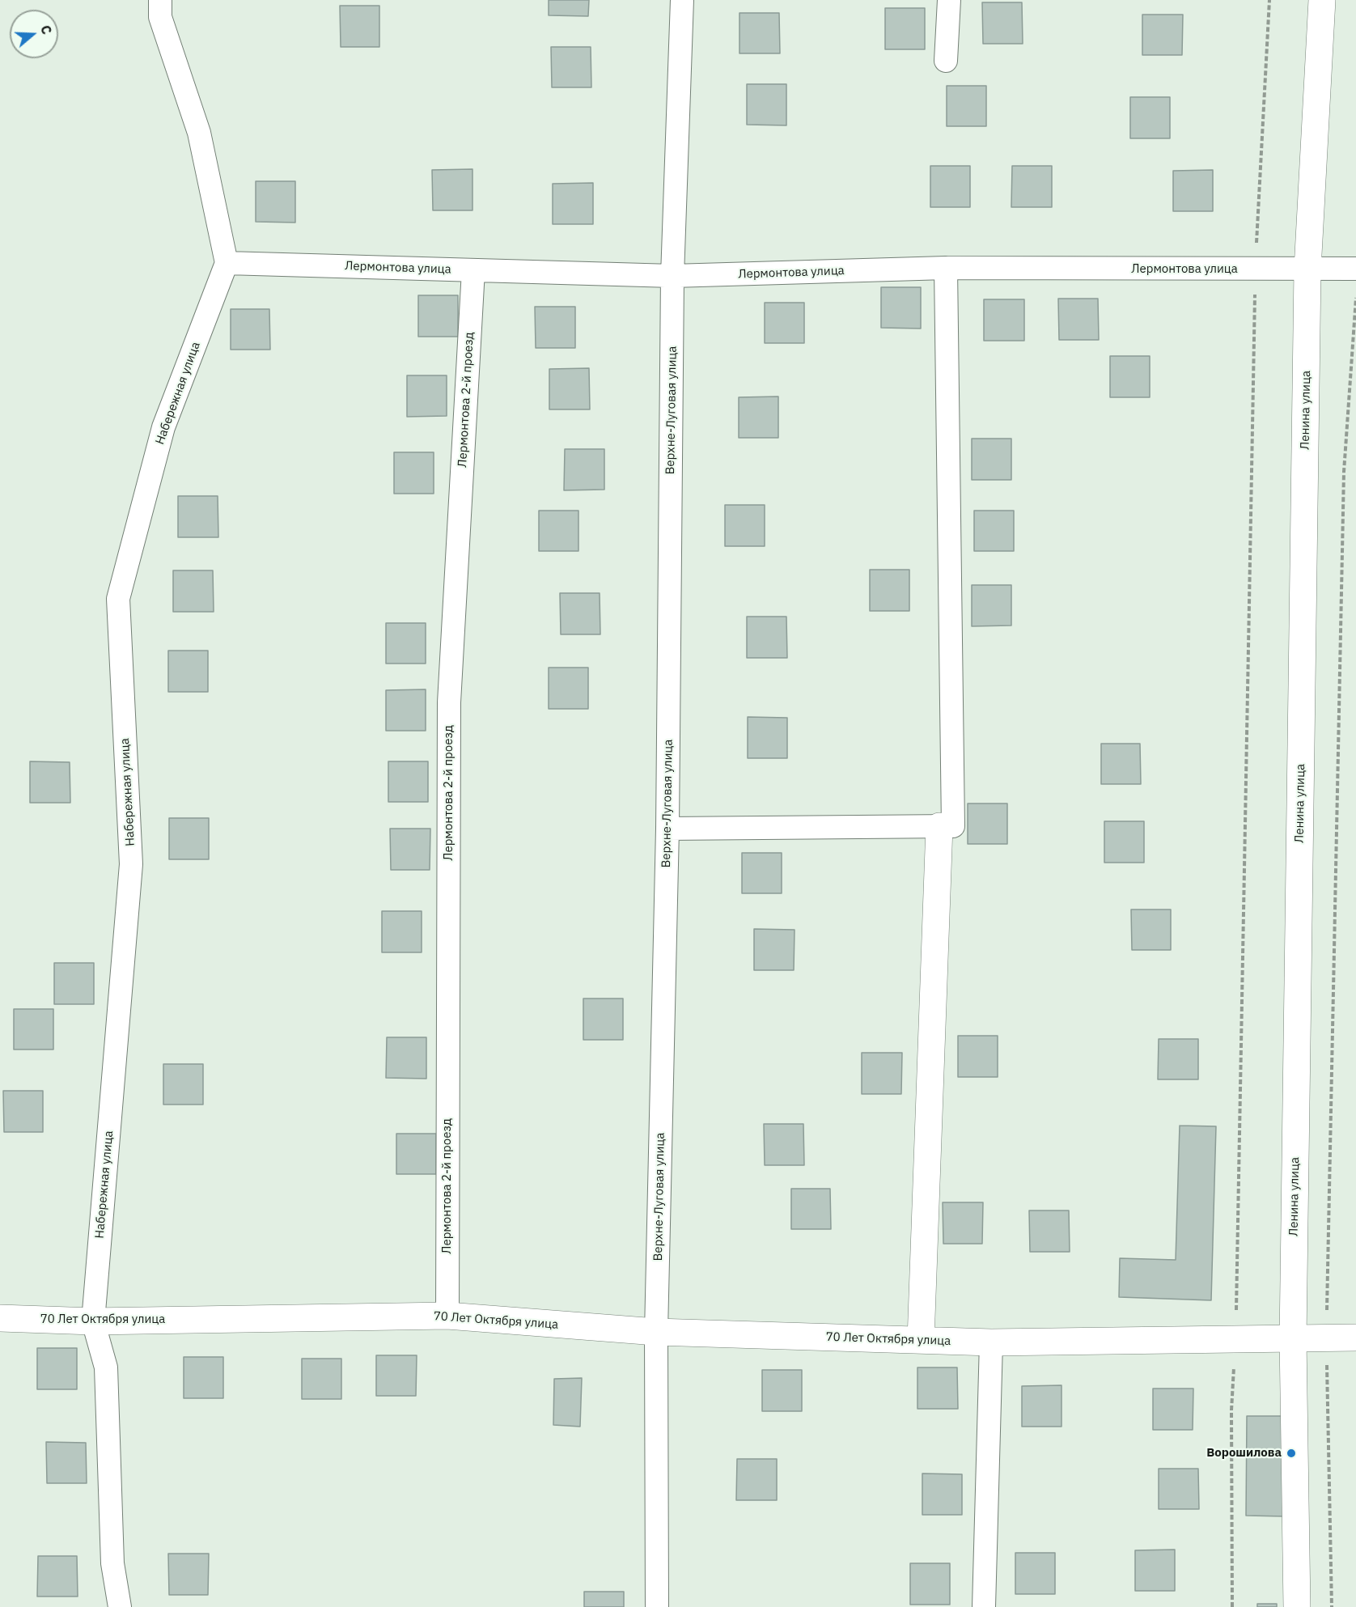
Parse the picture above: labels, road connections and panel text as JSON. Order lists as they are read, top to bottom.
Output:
{
  "streets": {
    "street": [
      "Лермонтова улица",
      "Набережная улица",
      "Лермонтова 2-й проезд",
      "Верхне-Луговая улица",
      "Ленина улица",
      "70 Лет Октября улица"
    ]
  },
  "crossings": [
    ["Лермонтова улица", "Набережная улица"],
    ["Лермонтова улица", "Лермонтова 2-й проезд"],
    ["Лермонтова улица", "Верхне-Луговая улица"],
    ["Лермонтова улица", "Ленина улица"],
    ["Набережная улица", "70 Лет Октября улица"],
    ["Лермонтова 2-й проезд", "70 Лет Октября улица"],
    ["Верхне-Луговая улица", "70 Лет Октября улица"],
    ["Ленина улица", "70 Лет Октября улица"]
  ],
  "places": ["Ворошилова"],
  "north": "right"
}
